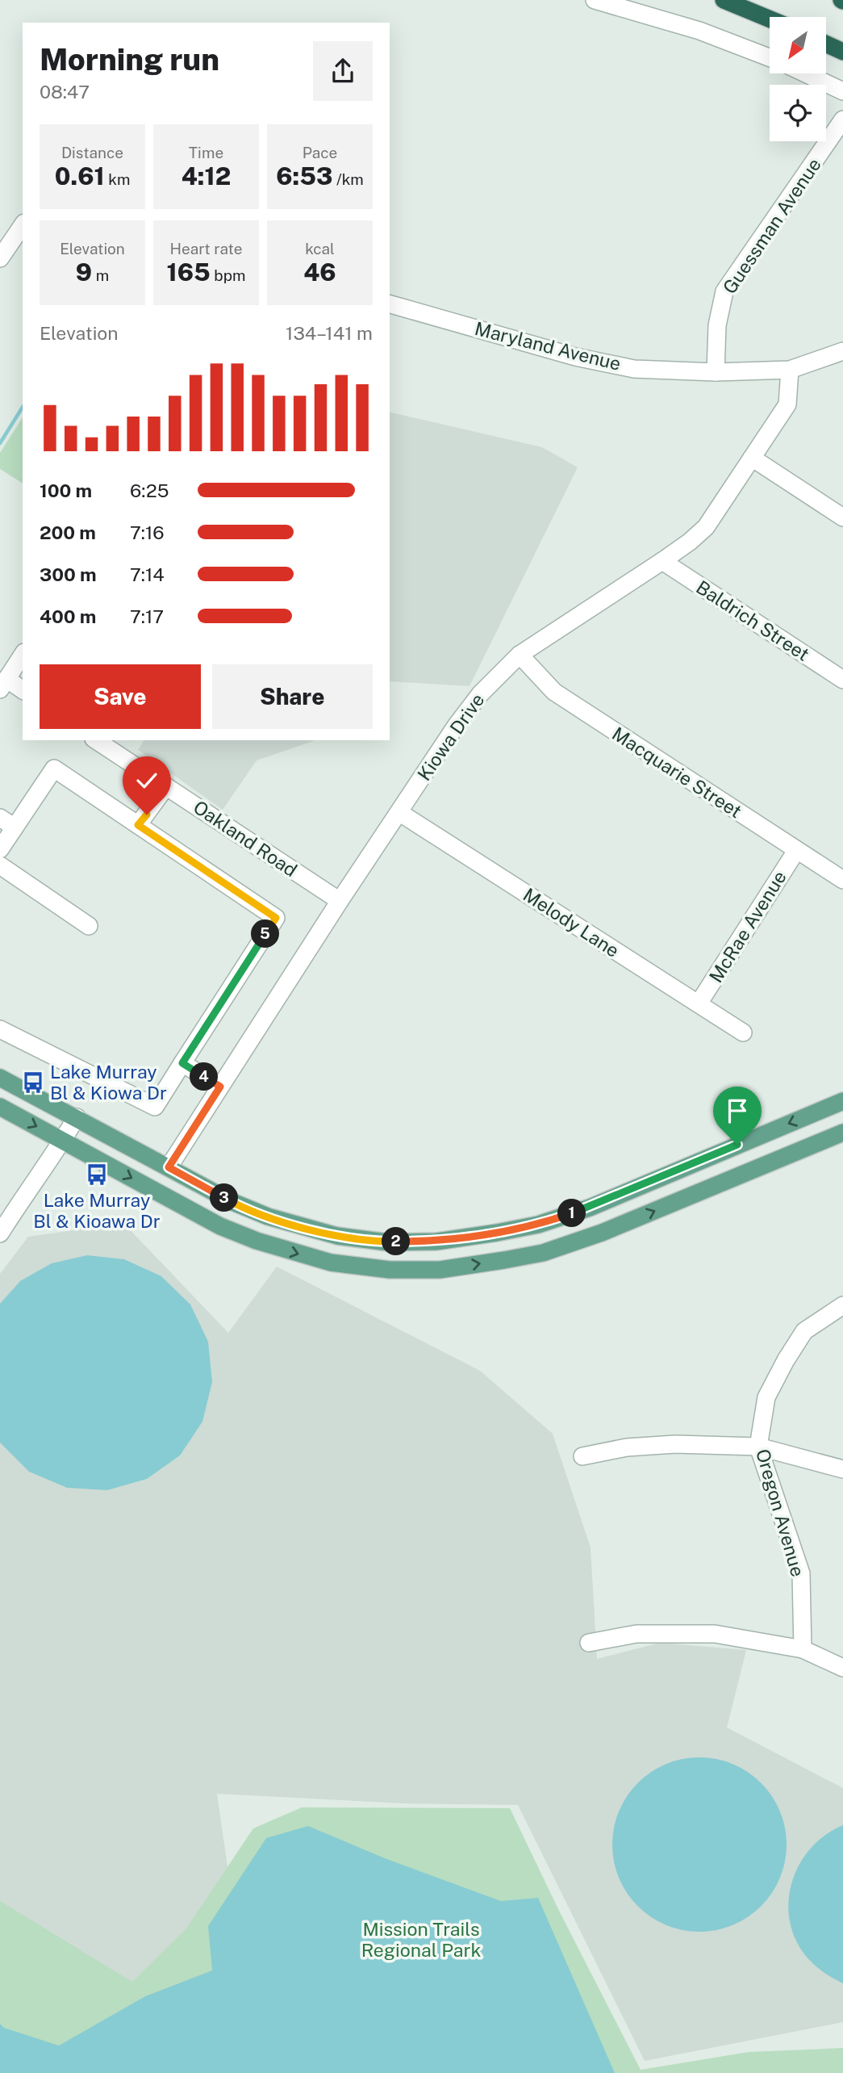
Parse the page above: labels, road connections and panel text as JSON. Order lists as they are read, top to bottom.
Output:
{
  "streets": {
    "street": [
      "Guessman Avenue",
      "Maryland Avenue",
      "Baldrich Street",
      "Kiowa Drive",
      "Macquarie Street",
      "Oakland Road",
      "Melody Lane",
      "McRae Avenue",
      "Oregon Avenue"
    ]
  },
  "crossings": [
    ["Guessman Avenue", "Maryland Avenue"],
    ["Maryland Avenue", "Kiowa Drive"],
    ["Baldrich Street", "Kiowa Drive"],
    ["Kiowa Drive", "Macquarie Street"],
    ["Kiowa Drive", "Oakland Road"],
    ["Kiowa Drive", "Melody Lane"],
    ["Macquarie Street", "McRae Avenue"],
    ["Melody Lane", "McRae Avenue"]
  ],
  "parks": ["Mission Trails Regional Park"],
  "places": {
    "bus stop": ["Lake Murray Bl & Kiowa Dr", "Lake Murray Bl & Kioawa Dr"]
  },
  "north": "bottom left",
  "page": {
    "heading": ["Morning run", "08:47"],
    "stats": [
      ["Distance", "0.61 km"],
      ["Time", "4:12"],
      ["Pace", "6:53 /km"],
      ["Elevation", "9 m"],
      ["Heart rate", "165 bpm"],
      ["kcal", "46"]
    ],
    "chart": ["Elevation", "134–141 m"],
    "list": [
      {
        "name": "100 m",
        "note": "6:25"
      },
      {
        "name": "200 m",
        "note": "7:16"
      },
      {
        "name": "300 m",
        "note": "7:14"
      },
      {
        "name": "400 m",
        "note": "7:17"
      }
    ],
    "buttons": ["Save", "Share"],
    "pins": [
      "5",
      "4",
      "3",
      "1",
      "2"
    ]
  }
}
